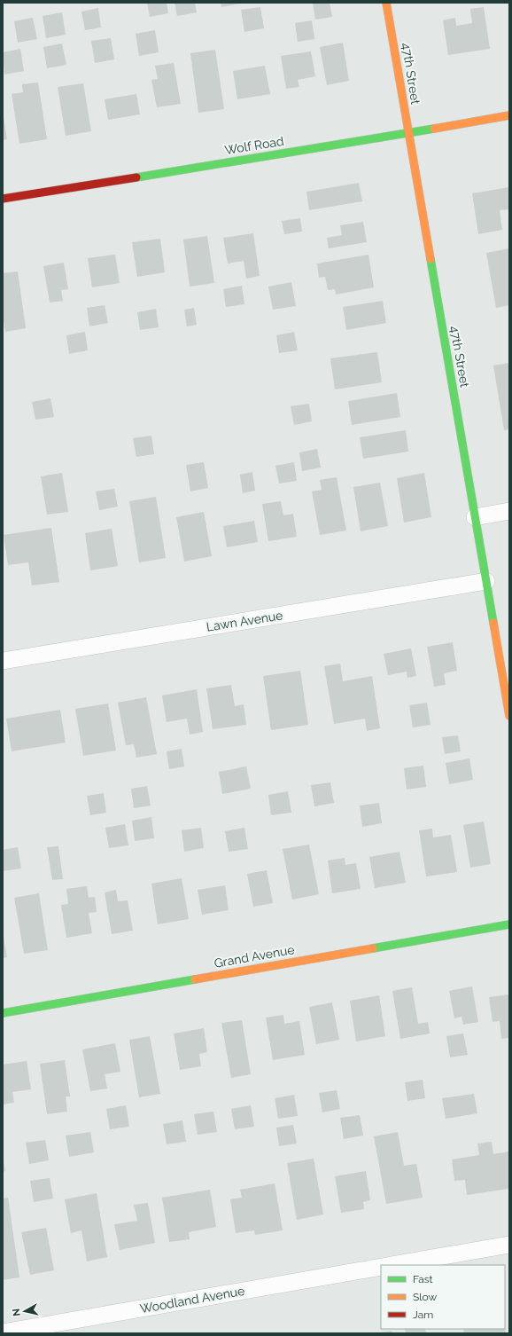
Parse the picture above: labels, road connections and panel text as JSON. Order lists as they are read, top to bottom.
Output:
{
  "streets": {
    "main road": ["47th Street", "Wolf Road", "Grand Avenue"],
    "street": ["Lawn Avenue", "Woodland Avenue"]
  },
  "crossings": [
    ["47th Street", "Wolf Road"],
    ["47th Street", "Lawn Avenue"]
  ],
  "legend": ["Fast", "Slow", "Jam"],
  "north": "left"
}
